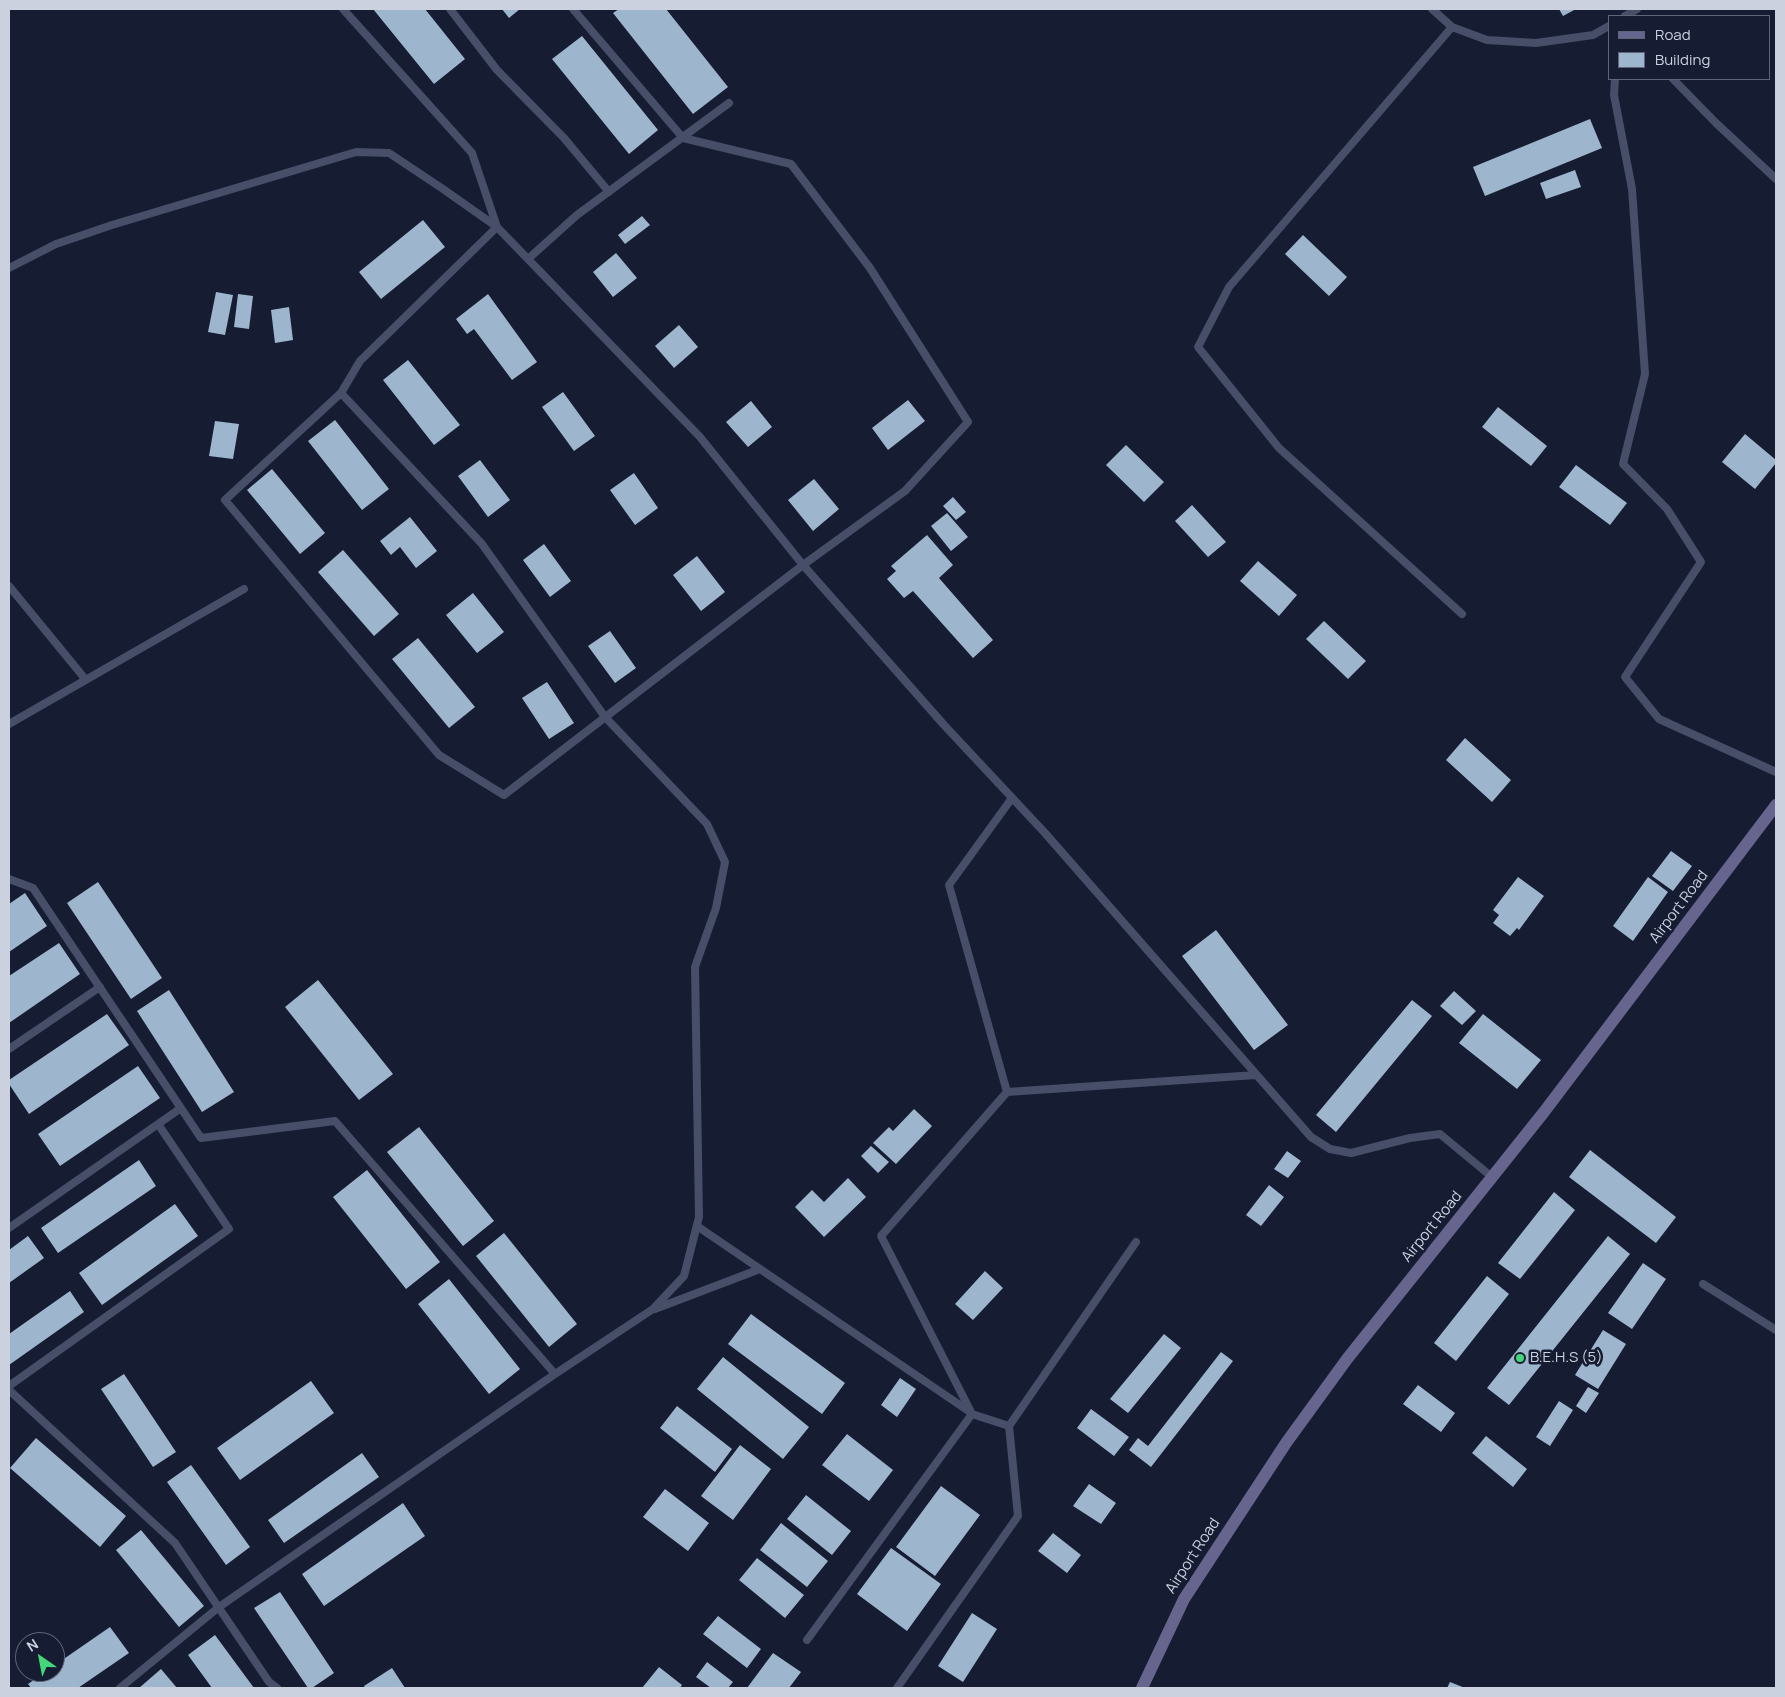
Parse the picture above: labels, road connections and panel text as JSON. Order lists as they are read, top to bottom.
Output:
{
  "streets": {
    "main road": ["Airport Road"]
  },
  "places": ["B.E.H.S (5)"],
  "legend": ["Road", "Building"],
  "north": "top left"
}
